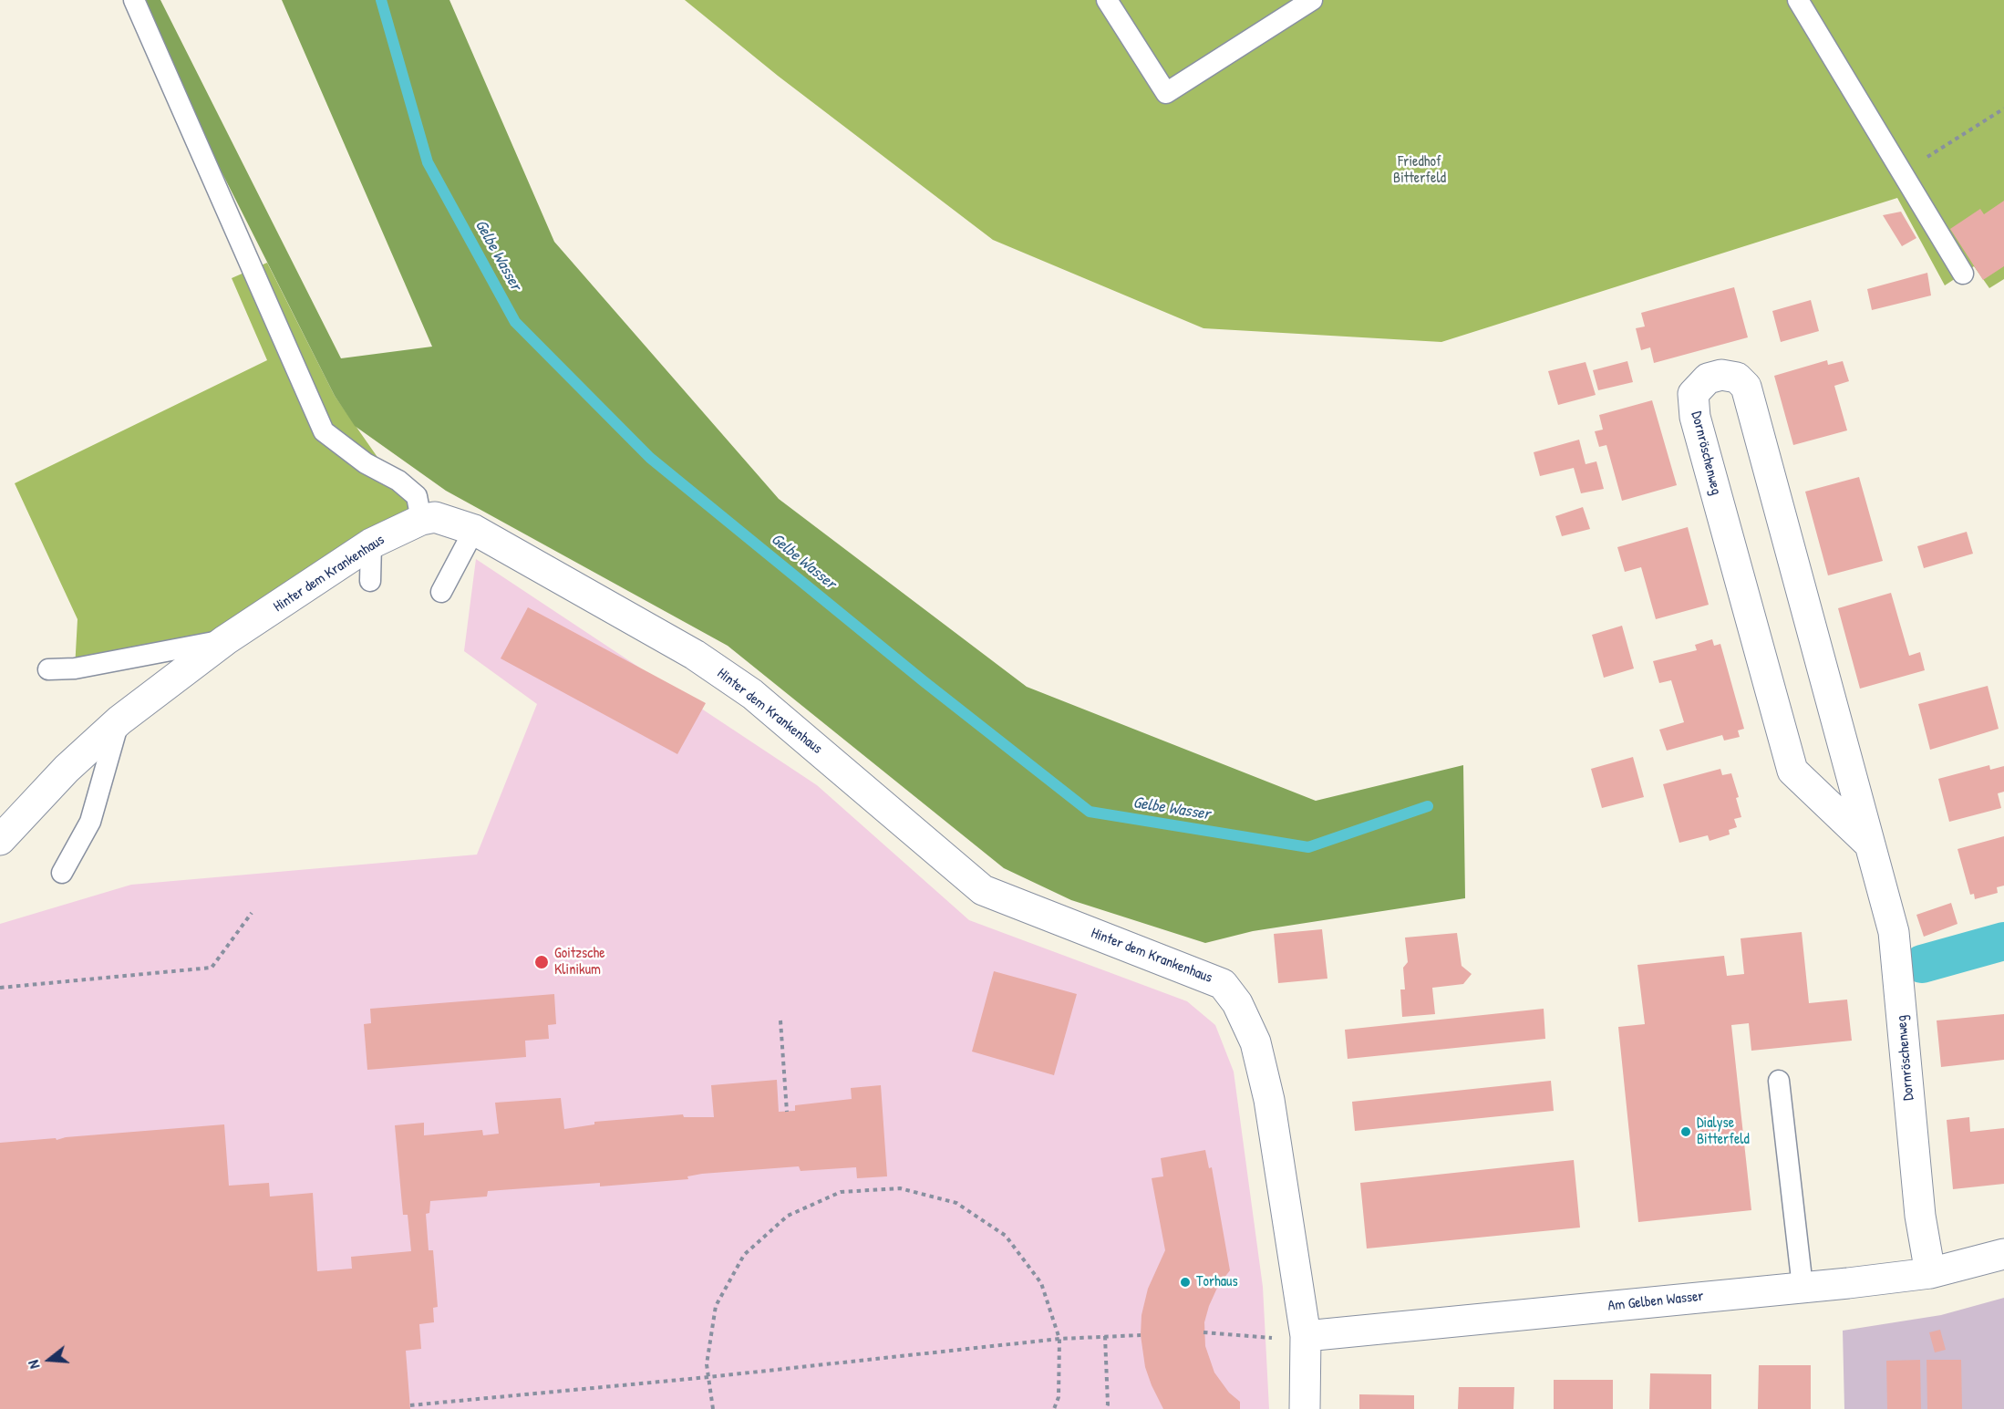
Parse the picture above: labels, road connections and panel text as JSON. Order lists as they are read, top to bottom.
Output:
{
  "streets": {
    "street": ["Dornröschenweg", "Hinter dem Krankenhaus", "Am Gelben Wasser"]
  },
  "crossings": [
    ["Dornröschenweg", "Am Gelben Wasser"],
    ["Hinter dem Krankenhaus", "Am Gelben Wasser"]
  ],
  "water": ["Gelbe Wasser"],
  "parks": ["Friedhof Bitterfeld"],
  "places": ["Goitzsche Klinikum", "Dialyse Bitterfeld", "Torhaus"],
  "north": "left"
}
